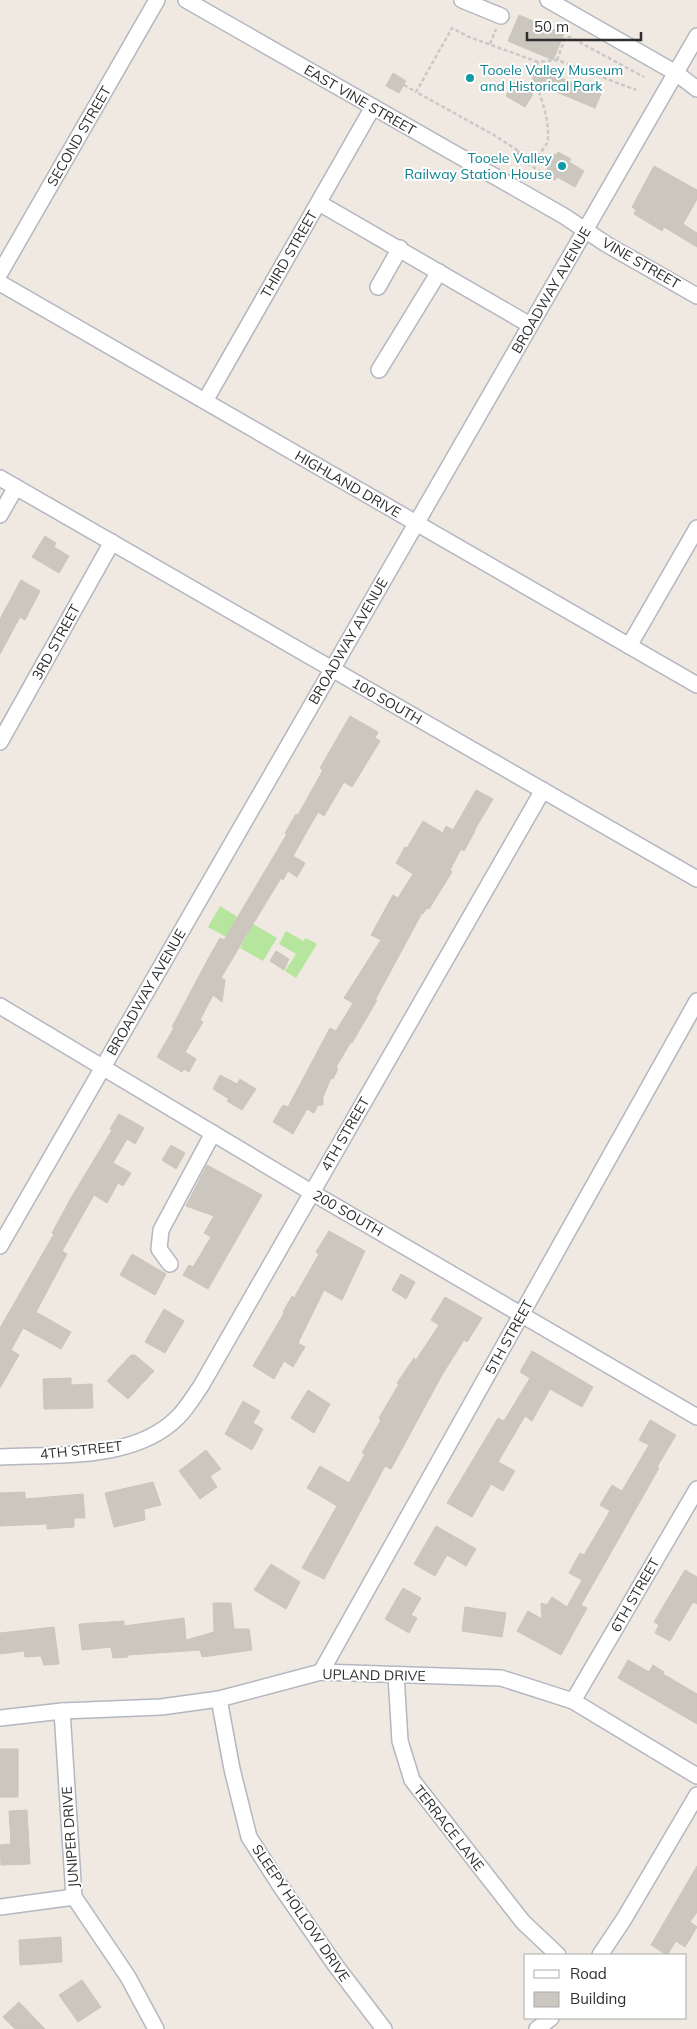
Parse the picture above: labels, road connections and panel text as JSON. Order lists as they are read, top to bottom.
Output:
{
  "streets": {
    "street": [
      "EAST VINE STREET",
      "SECOND STREET",
      "THIRD STREET",
      "VINE STREET",
      "BROADWAY AVENUE",
      "HIGHLAND DRIVE",
      "3RD STREET",
      "100 SOUTH",
      "4TH STREET",
      "200 SOUTH",
      "5TH STREET",
      "6TH STREET",
      "UPLAND DRIVE",
      "TERRACE LANE",
      "JUNIPER DRIVE",
      "SLEEPY HOLLOW DRIVE"
    ]
  },
  "crossings": [
    ["EAST VINE STREET", "THIRD STREET"],
    ["EAST VINE STREET", "VINE STREET"],
    ["EAST VINE STREET", "BROADWAY AVENUE"],
    ["THIRD STREET", "HIGHLAND DRIVE"],
    ["VINE STREET", "BROADWAY AVENUE"],
    ["BROADWAY AVENUE", "HIGHLAND DRIVE"],
    ["BROADWAY AVENUE", "100 SOUTH"],
    ["BROADWAY AVENUE", "200 SOUTH"],
    ["3RD STREET", "100 SOUTH"],
    ["100 SOUTH", "4TH STREET"],
    ["4TH STREET", "200 SOUTH"],
    ["200 SOUTH", "5TH STREET"],
    ["5TH STREET", "UPLAND DRIVE"],
    ["6TH STREET", "UPLAND DRIVE"],
    ["UPLAND DRIVE", "TERRACE LANE"],
    ["UPLAND DRIVE", "JUNIPER DRIVE"],
    ["UPLAND DRIVE", "SLEEPY HOLLOW DRIVE"]
  ],
  "places": ["Tooele Valley Museum and Historical Park", "Tooele Valley Railway Station House"],
  "legend": ["Road", "Building"],
  "scale_bar": "50 m"
}
